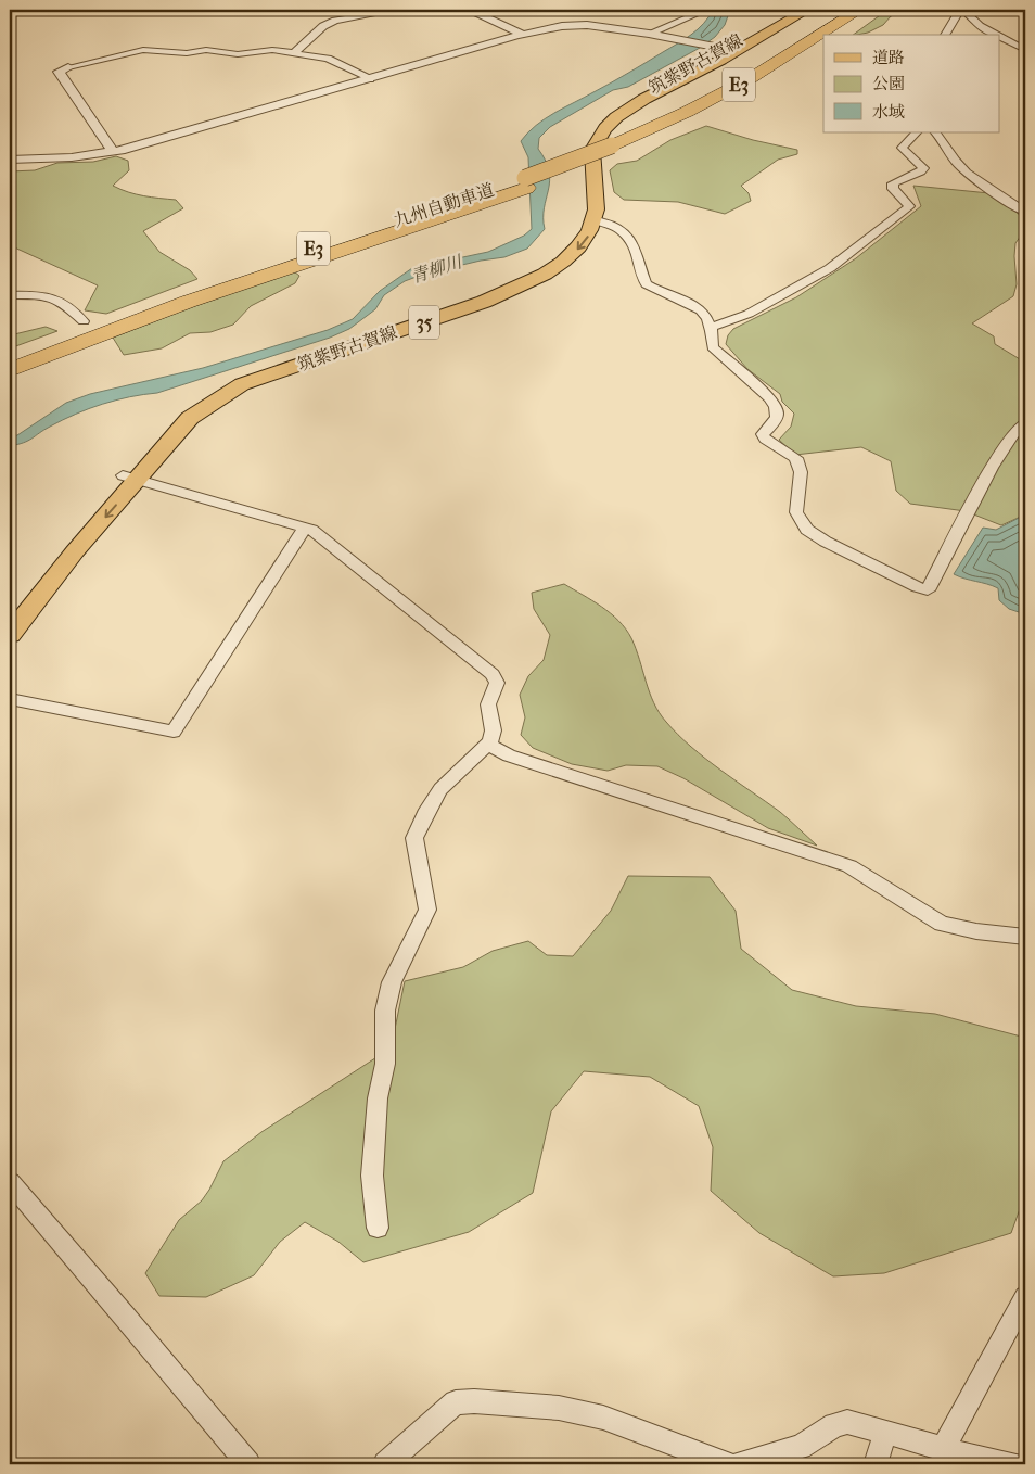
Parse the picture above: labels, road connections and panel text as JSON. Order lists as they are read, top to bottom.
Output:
{
  "streets": {
    "highway": ["E3", "九州自動車道"],
    "main road": ["筑紫野古賀線", "35"]
  },
  "water": ["青柳川"],
  "legend": ["道路", "公園", "水域"]
}
